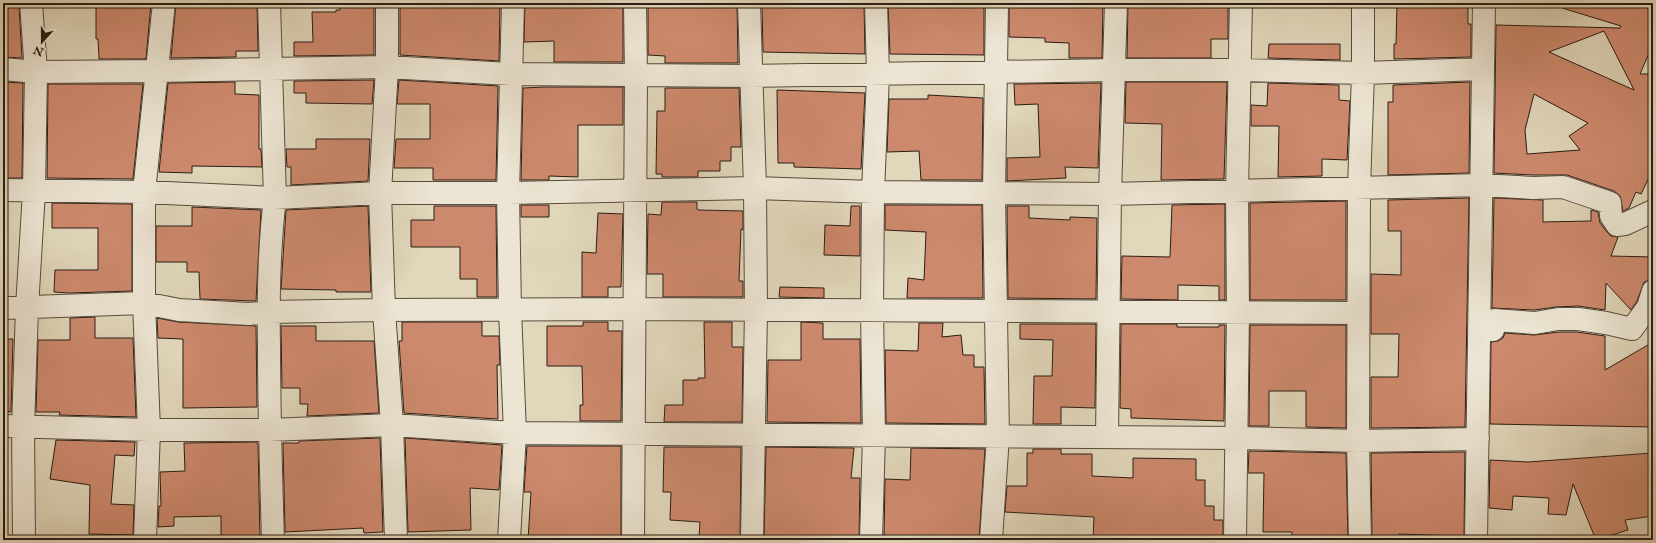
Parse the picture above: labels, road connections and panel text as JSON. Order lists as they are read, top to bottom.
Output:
{
  "north": "bottom"
}
